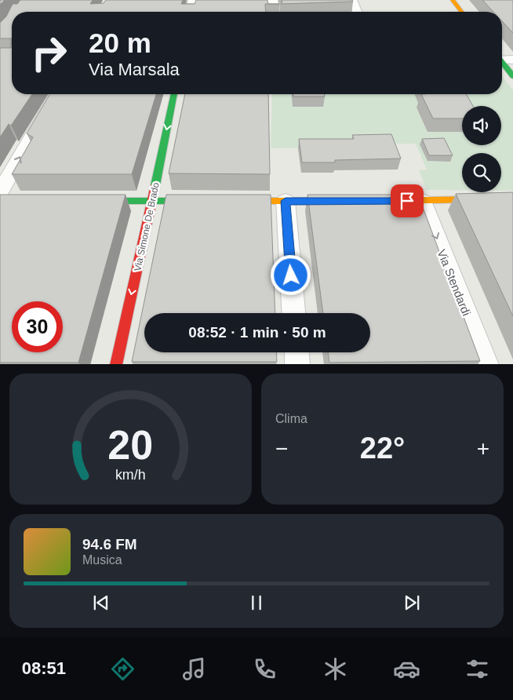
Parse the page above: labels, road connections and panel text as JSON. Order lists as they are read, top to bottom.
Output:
{
  "streets": {
    "street": ["Via Simone De Brado", "Via Stendardi"]
  },
  "one_way": ["Via Simone De Brado"],
  "page": {
    "turn": ["20 m", "Via Marsala"],
    "limit": "30",
    "trip": "08:52 · 1 min · 50 m",
    "tile": "Clima",
    "heat": ["−", "22°", "+"],
    "song": ["94.6 FM", "Musica"],
    "tabs": "08:51",
    "gauge": ["20", "km/h"]
  }
}
